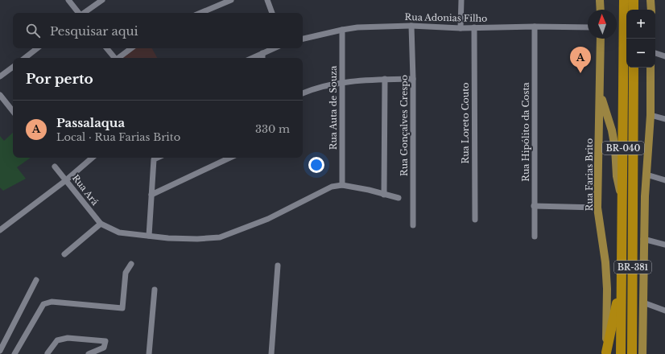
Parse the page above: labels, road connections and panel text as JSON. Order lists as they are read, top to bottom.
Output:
{
  "streets": {
    "highway": ["BR-040", "BR-381"],
    "main road": ["Rua Farias Brito"],
    "street": [
      "Rua Adonias Filho",
      "Rua Auta de Souza",
      "Rua Loreto Couto",
      "Rua Gonçalves Crespo",
      "Rua Hipólito da Costa",
      "Rua Ará"
    ]
  },
  "crossings": [
    ["Rua Adonias Filho", "Rua Auta de Souza"],
    ["Rua Adonias Filho", "Rua Loreto Couto"],
    ["Rua Adonias Filho", "Rua Gonçalves Crespo"],
    ["Rua Adonias Filho", "Rua Hipólito da Costa"],
    ["BR-040", "BR-381"]
  ],
  "north": "top",
  "page": {
    "map_buttons": ["+", "−"],
    "search": "Pesquisar aqui",
    "pins": "A",
    "heading": "Por perto",
    "list": [
      {
        "mark": "A",
        "name": "Passalaqua",
        "note": "Local · Rua Farias Brito",
        "value": "330 m"
      }
    ]
  }
}
